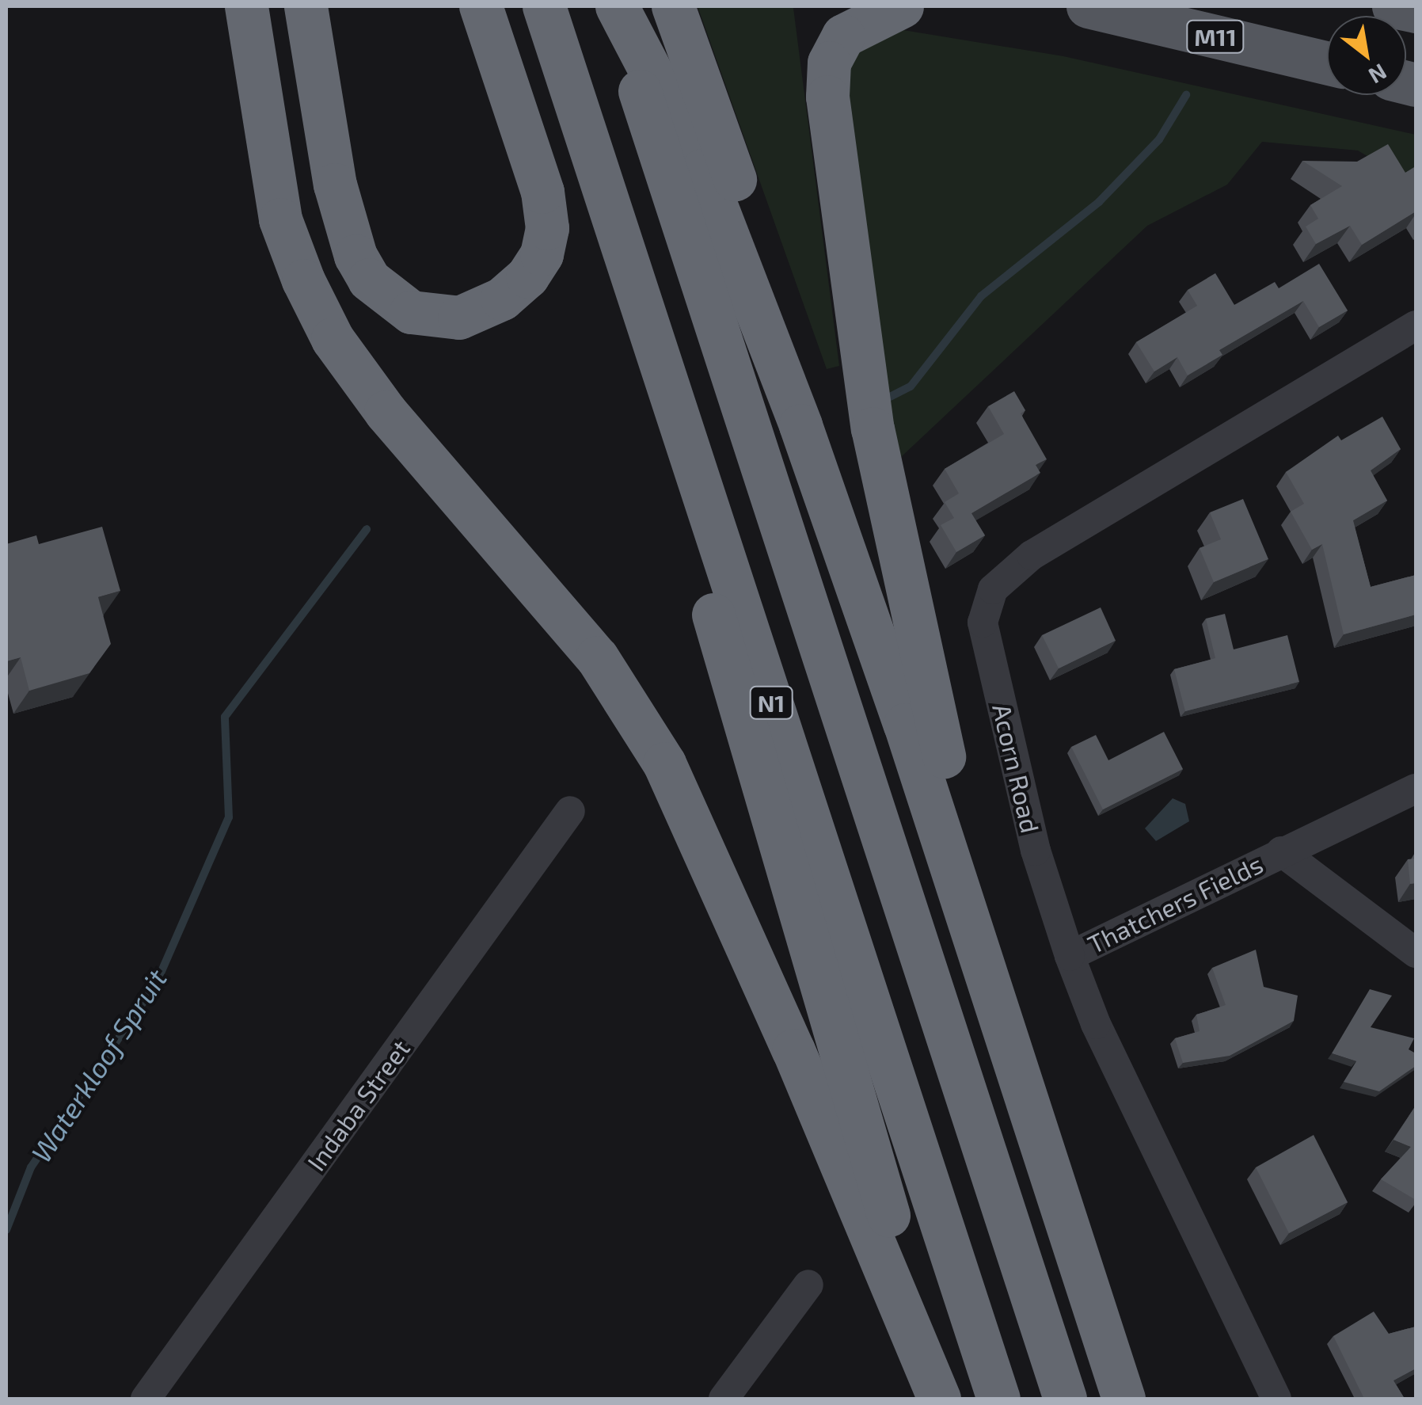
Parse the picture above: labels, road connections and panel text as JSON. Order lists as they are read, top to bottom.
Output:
{
  "streets": {
    "highway": ["N1"],
    "main road": ["M11"],
    "street": ["Acorn Road", "Thatchers Fields", "Indaba Street"]
  },
  "crossings": [
    ["Acorn Road", "Thatchers Fields"]
  ],
  "water": ["Waterkloof Spruit"],
  "north": "bottom right"
}
